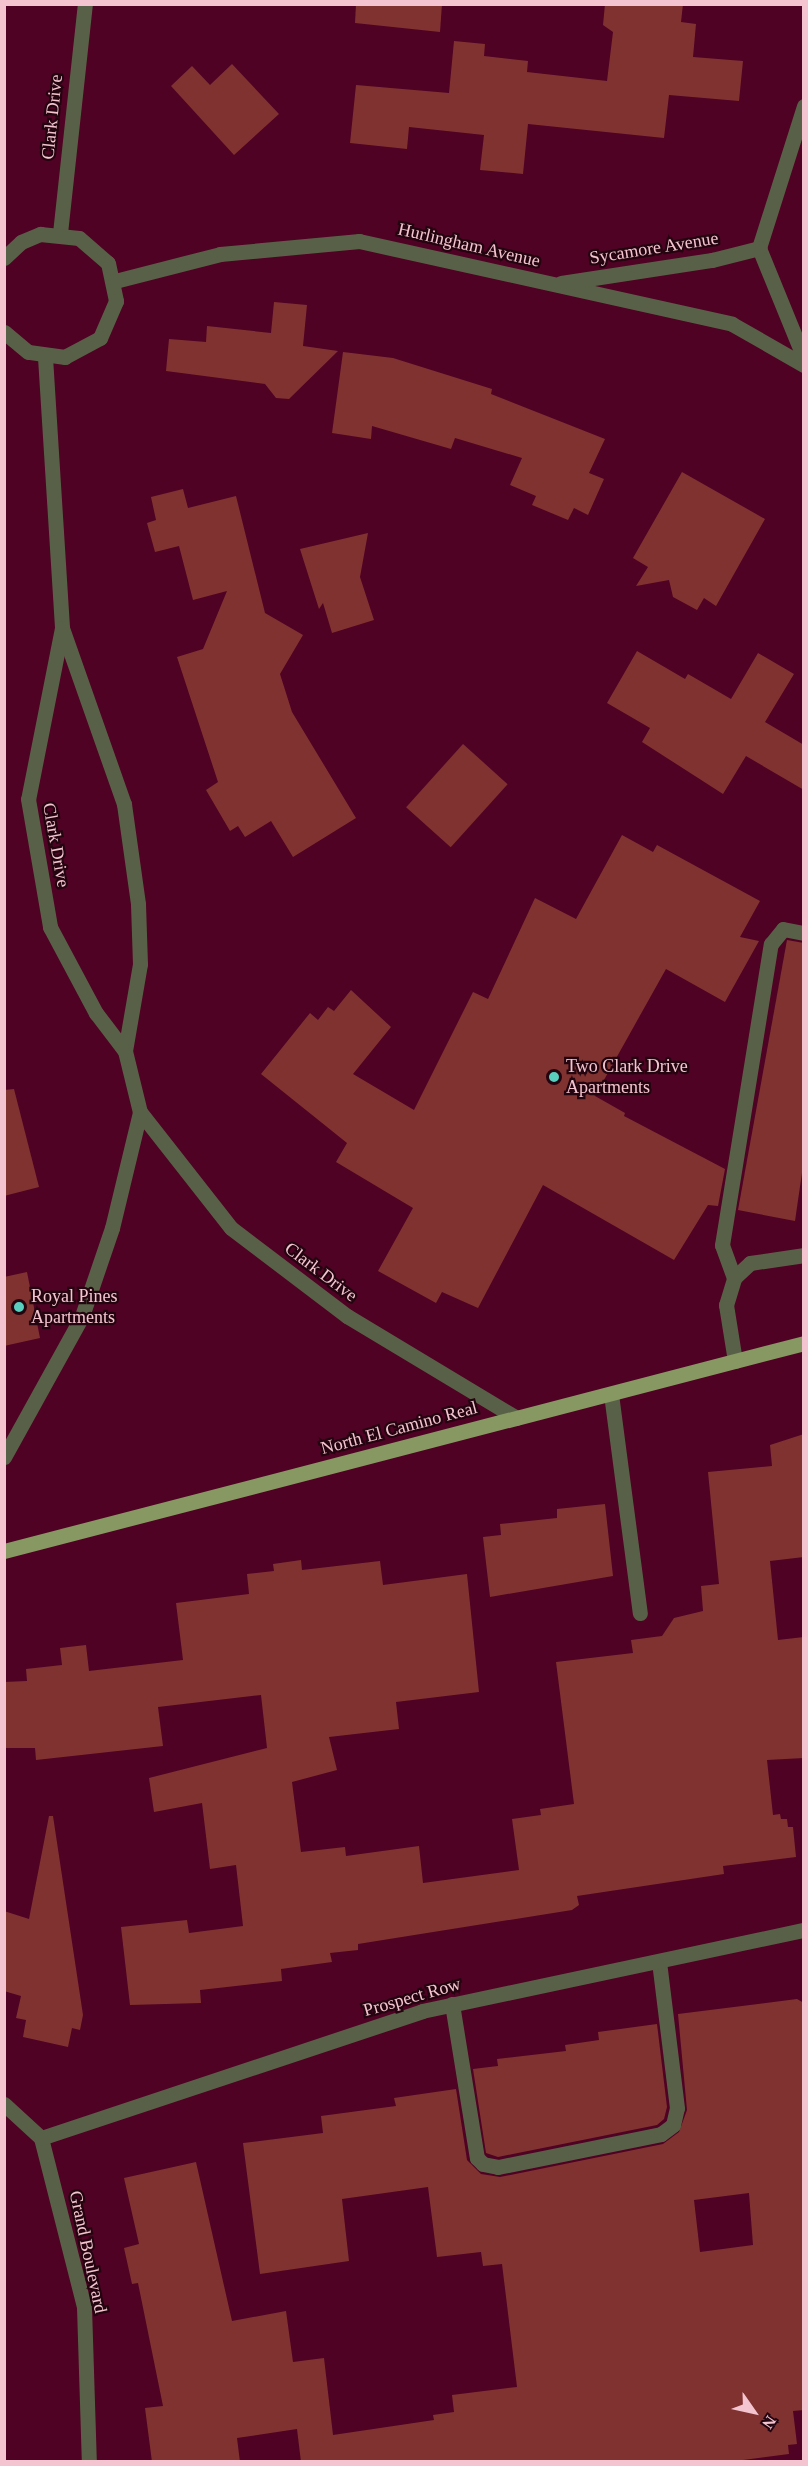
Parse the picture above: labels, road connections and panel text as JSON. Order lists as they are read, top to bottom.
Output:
{
  "streets": {
    "main road": ["North El Camino Real"],
    "street": [
      "Clark Drive",
      "Hurlingham Avenue",
      "Sycamore Avenue",
      "Prospect Row",
      "Grand Boulevard"
    ]
  },
  "crossings": [
    ["Clark Drive", "North El Camino Real"],
    ["Hurlingham Avenue", "Sycamore Avenue"],
    ["Prospect Row", "Grand Boulevard"]
  ],
  "places": ["Two Clark Drive Apartments", "Royal Pines Apartments"],
  "north": "bottom right"
}
